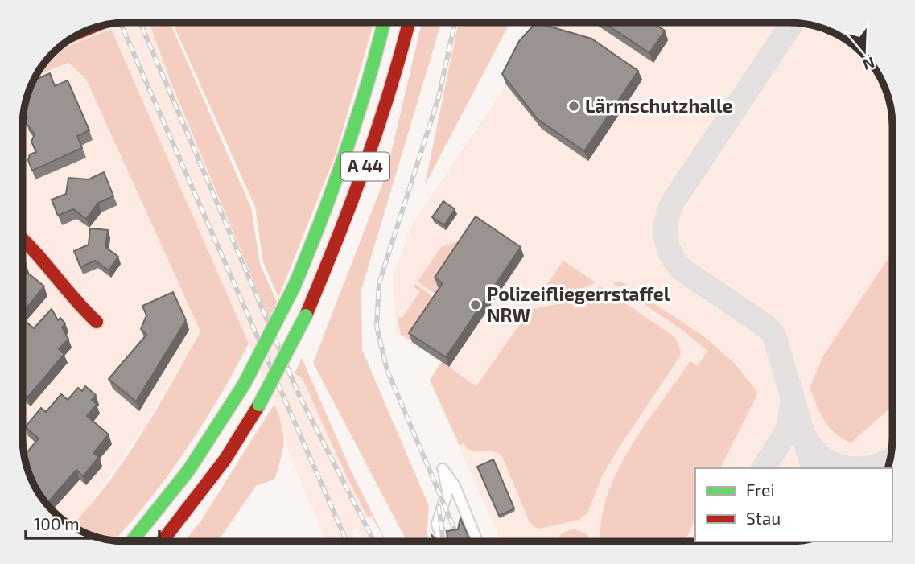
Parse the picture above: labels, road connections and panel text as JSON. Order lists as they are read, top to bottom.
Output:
{
  "streets": {
    "main road": ["A 44"]
  },
  "places": ["Lärmschutzhalle", "Polizeifliegerrstaffel NRW"],
  "legend": ["Frei", "Stau"],
  "scale_bar": "100 m",
  "north": "bottom"
}
